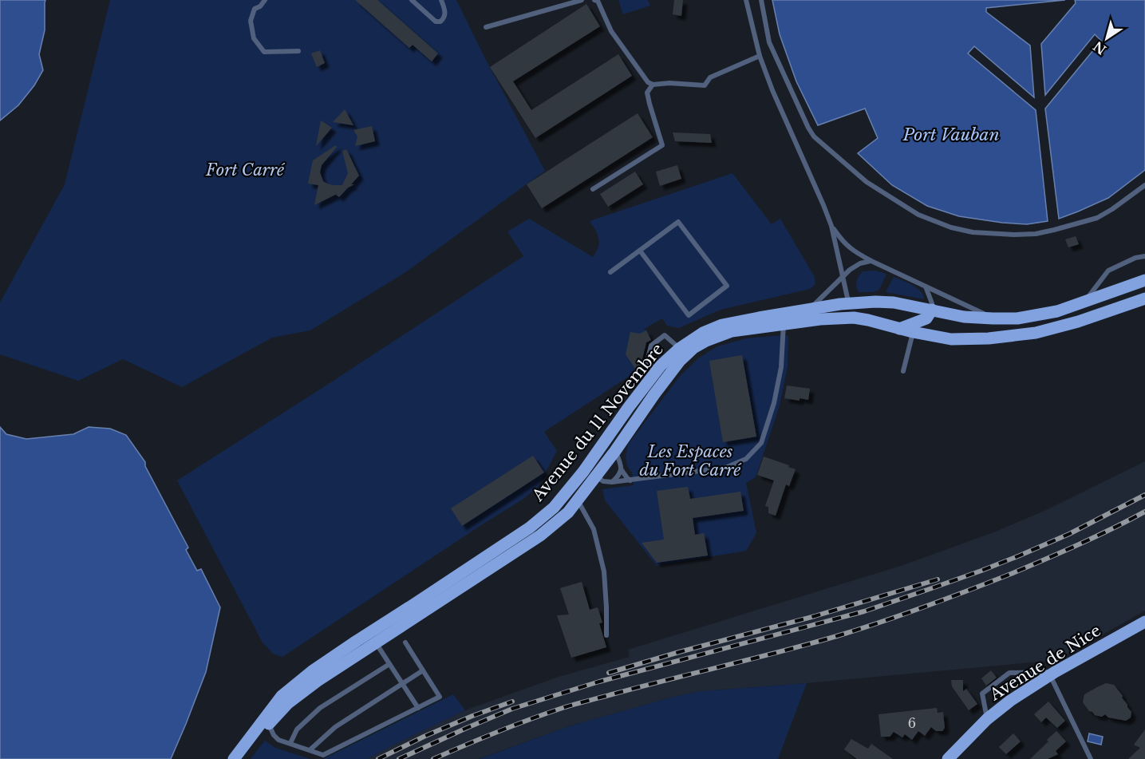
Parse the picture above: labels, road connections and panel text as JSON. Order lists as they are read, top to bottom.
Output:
{
  "streets": {
    "main road": ["Avenue du 11 Novembre", "Avenue de Nice"]
  },
  "water": ["Port Vauban"],
  "parks": ["Fort Carré", "Les Espaces du Fort Carré"],
  "house_numbers": ["6"],
  "north": "bottom left"
}
